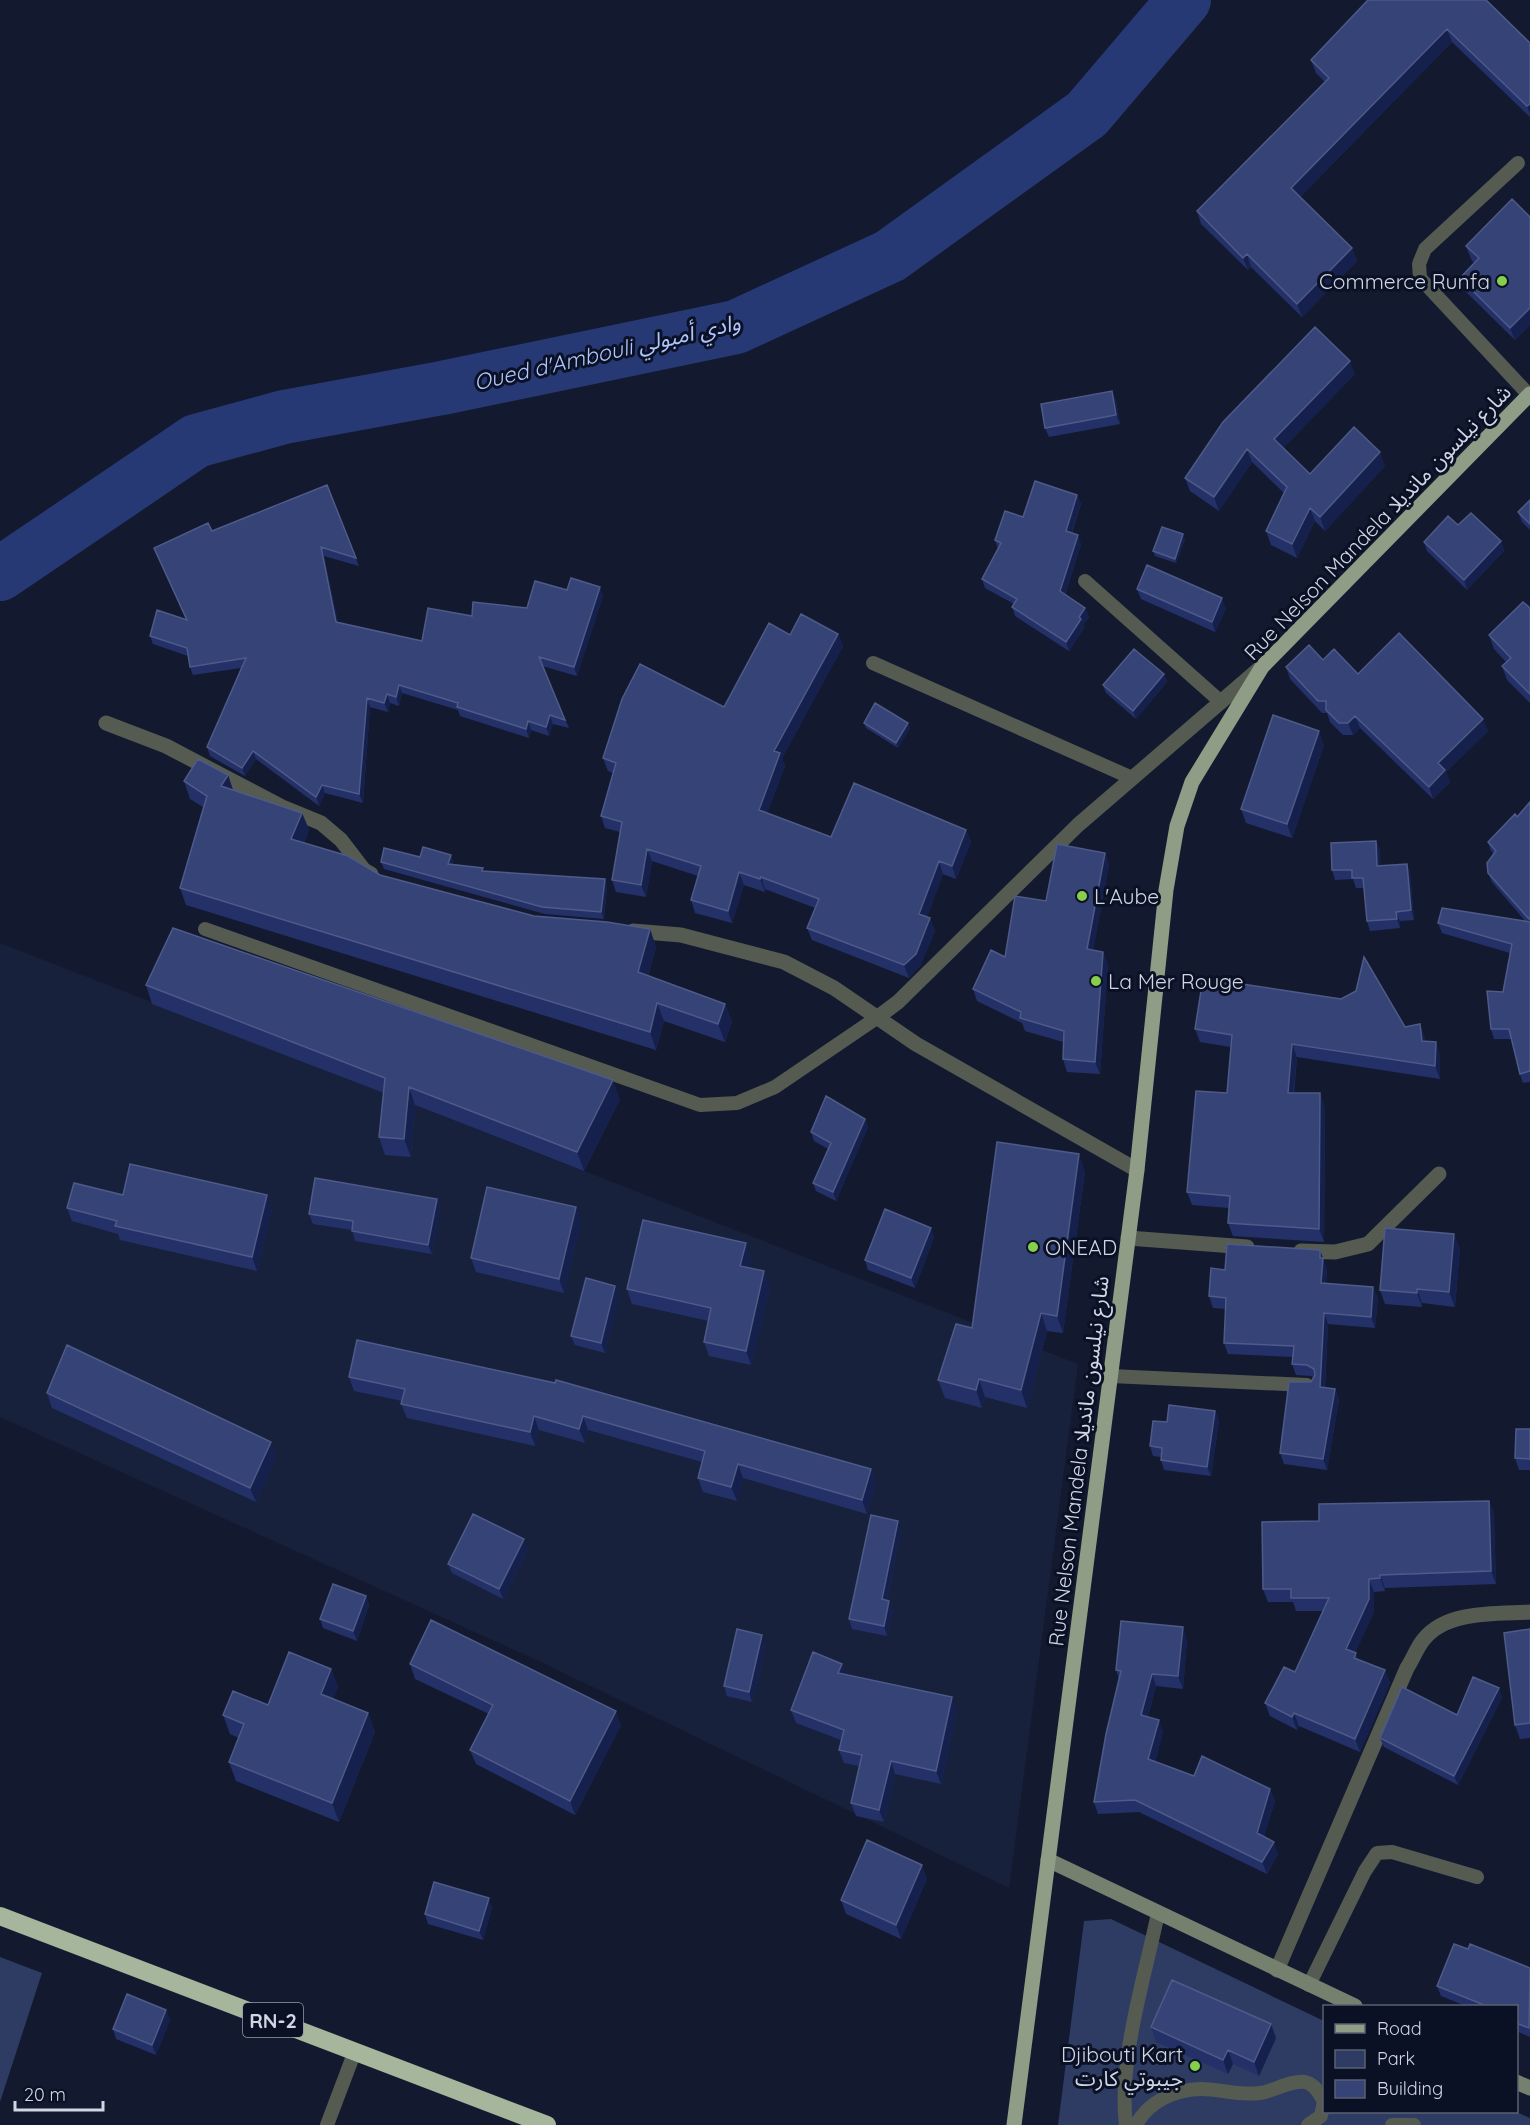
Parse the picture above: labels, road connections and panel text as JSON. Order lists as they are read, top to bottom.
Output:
{
  "streets": {
    "highway": ["RN-2"],
    "main road": ["Rue Nelson Mandela شارع نيلسون مانديلا"]
  },
  "water": ["Oued d'Ambouli وادي أمبولي"],
  "places": [
    "Commerce Runfa",
    "L'Aube",
    "La Mer Rouge",
    "ONEAD",
    "Djibouti Kart جيبوتي كارت"
  ],
  "legend": ["Road", "Park", "Building"],
  "scale_bar": "20 m"
}
